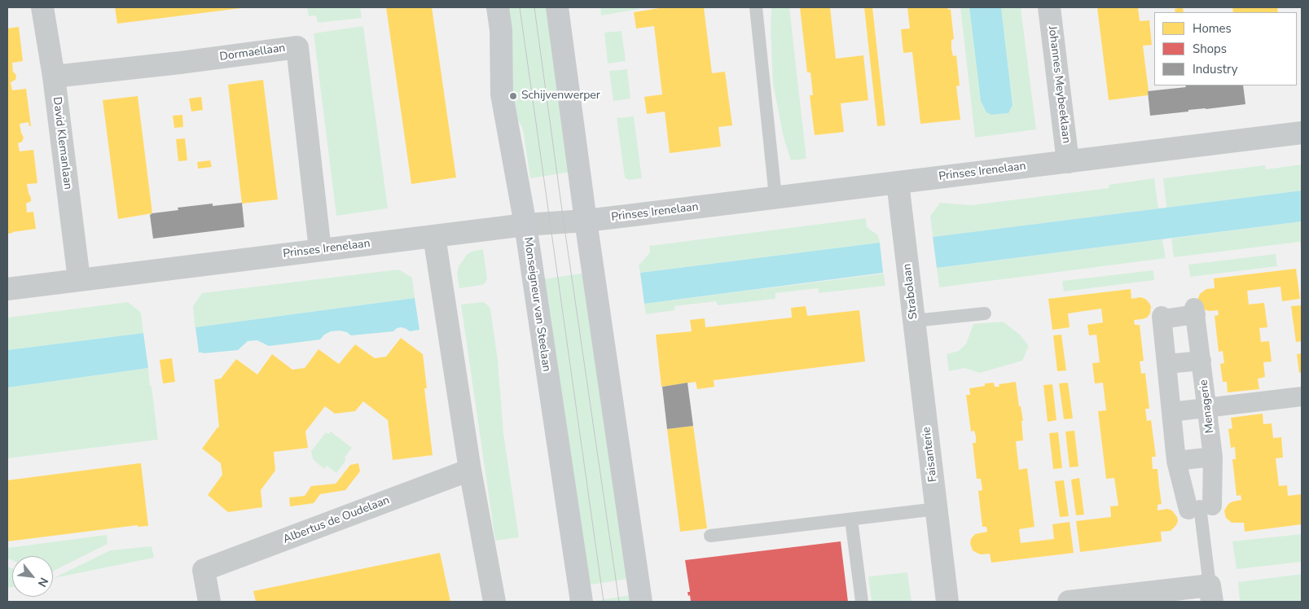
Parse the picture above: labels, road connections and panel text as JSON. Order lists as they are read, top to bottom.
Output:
{
  "streets": {
    "main road": ["Monseigneur van Steelaan"],
    "street": [
      "Dormaellaan",
      "Johannes Meybeeklaan",
      "David Klemanlaan",
      "Prinses Irenelaan",
      "Strabolaan",
      "Menagerie",
      "Faisanterie",
      "Albertus de Oudelaan"
    ]
  },
  "crossings": [
    ["Dormaellaan", "David Klemanlaan"],
    ["Dormaellaan", "Prinses Irenelaan"],
    ["Johannes Meybeeklaan", "Prinses Irenelaan"],
    ["David Klemanlaan", "Prinses Irenelaan"],
    ["Prinses Irenelaan", "Strabolaan"],
    ["Prinses Irenelaan", "Monseigneur van Steelaan"],
    ["Strabolaan", "Faisanterie"]
  ],
  "places": ["Schijvenwerper"],
  "legend": ["Homes", "Shops", "Industry"],
  "north": "bottom right"
}
